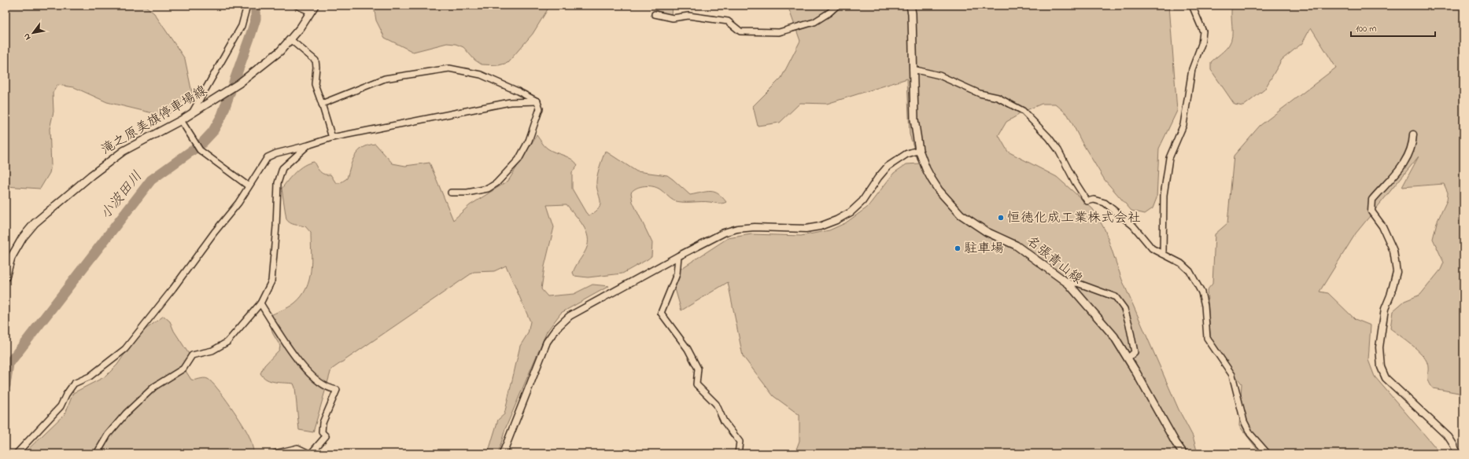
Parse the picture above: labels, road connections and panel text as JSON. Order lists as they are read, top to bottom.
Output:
{
  "streets": {
    "main road": ["滝之原美旗停車場線", "名張青山線"]
  },
  "water": ["小波田川"],
  "places": ["恒徳化成工業株式会社", "駐車場"],
  "scale_bar": "100 m",
  "north": "bottom left"
}
